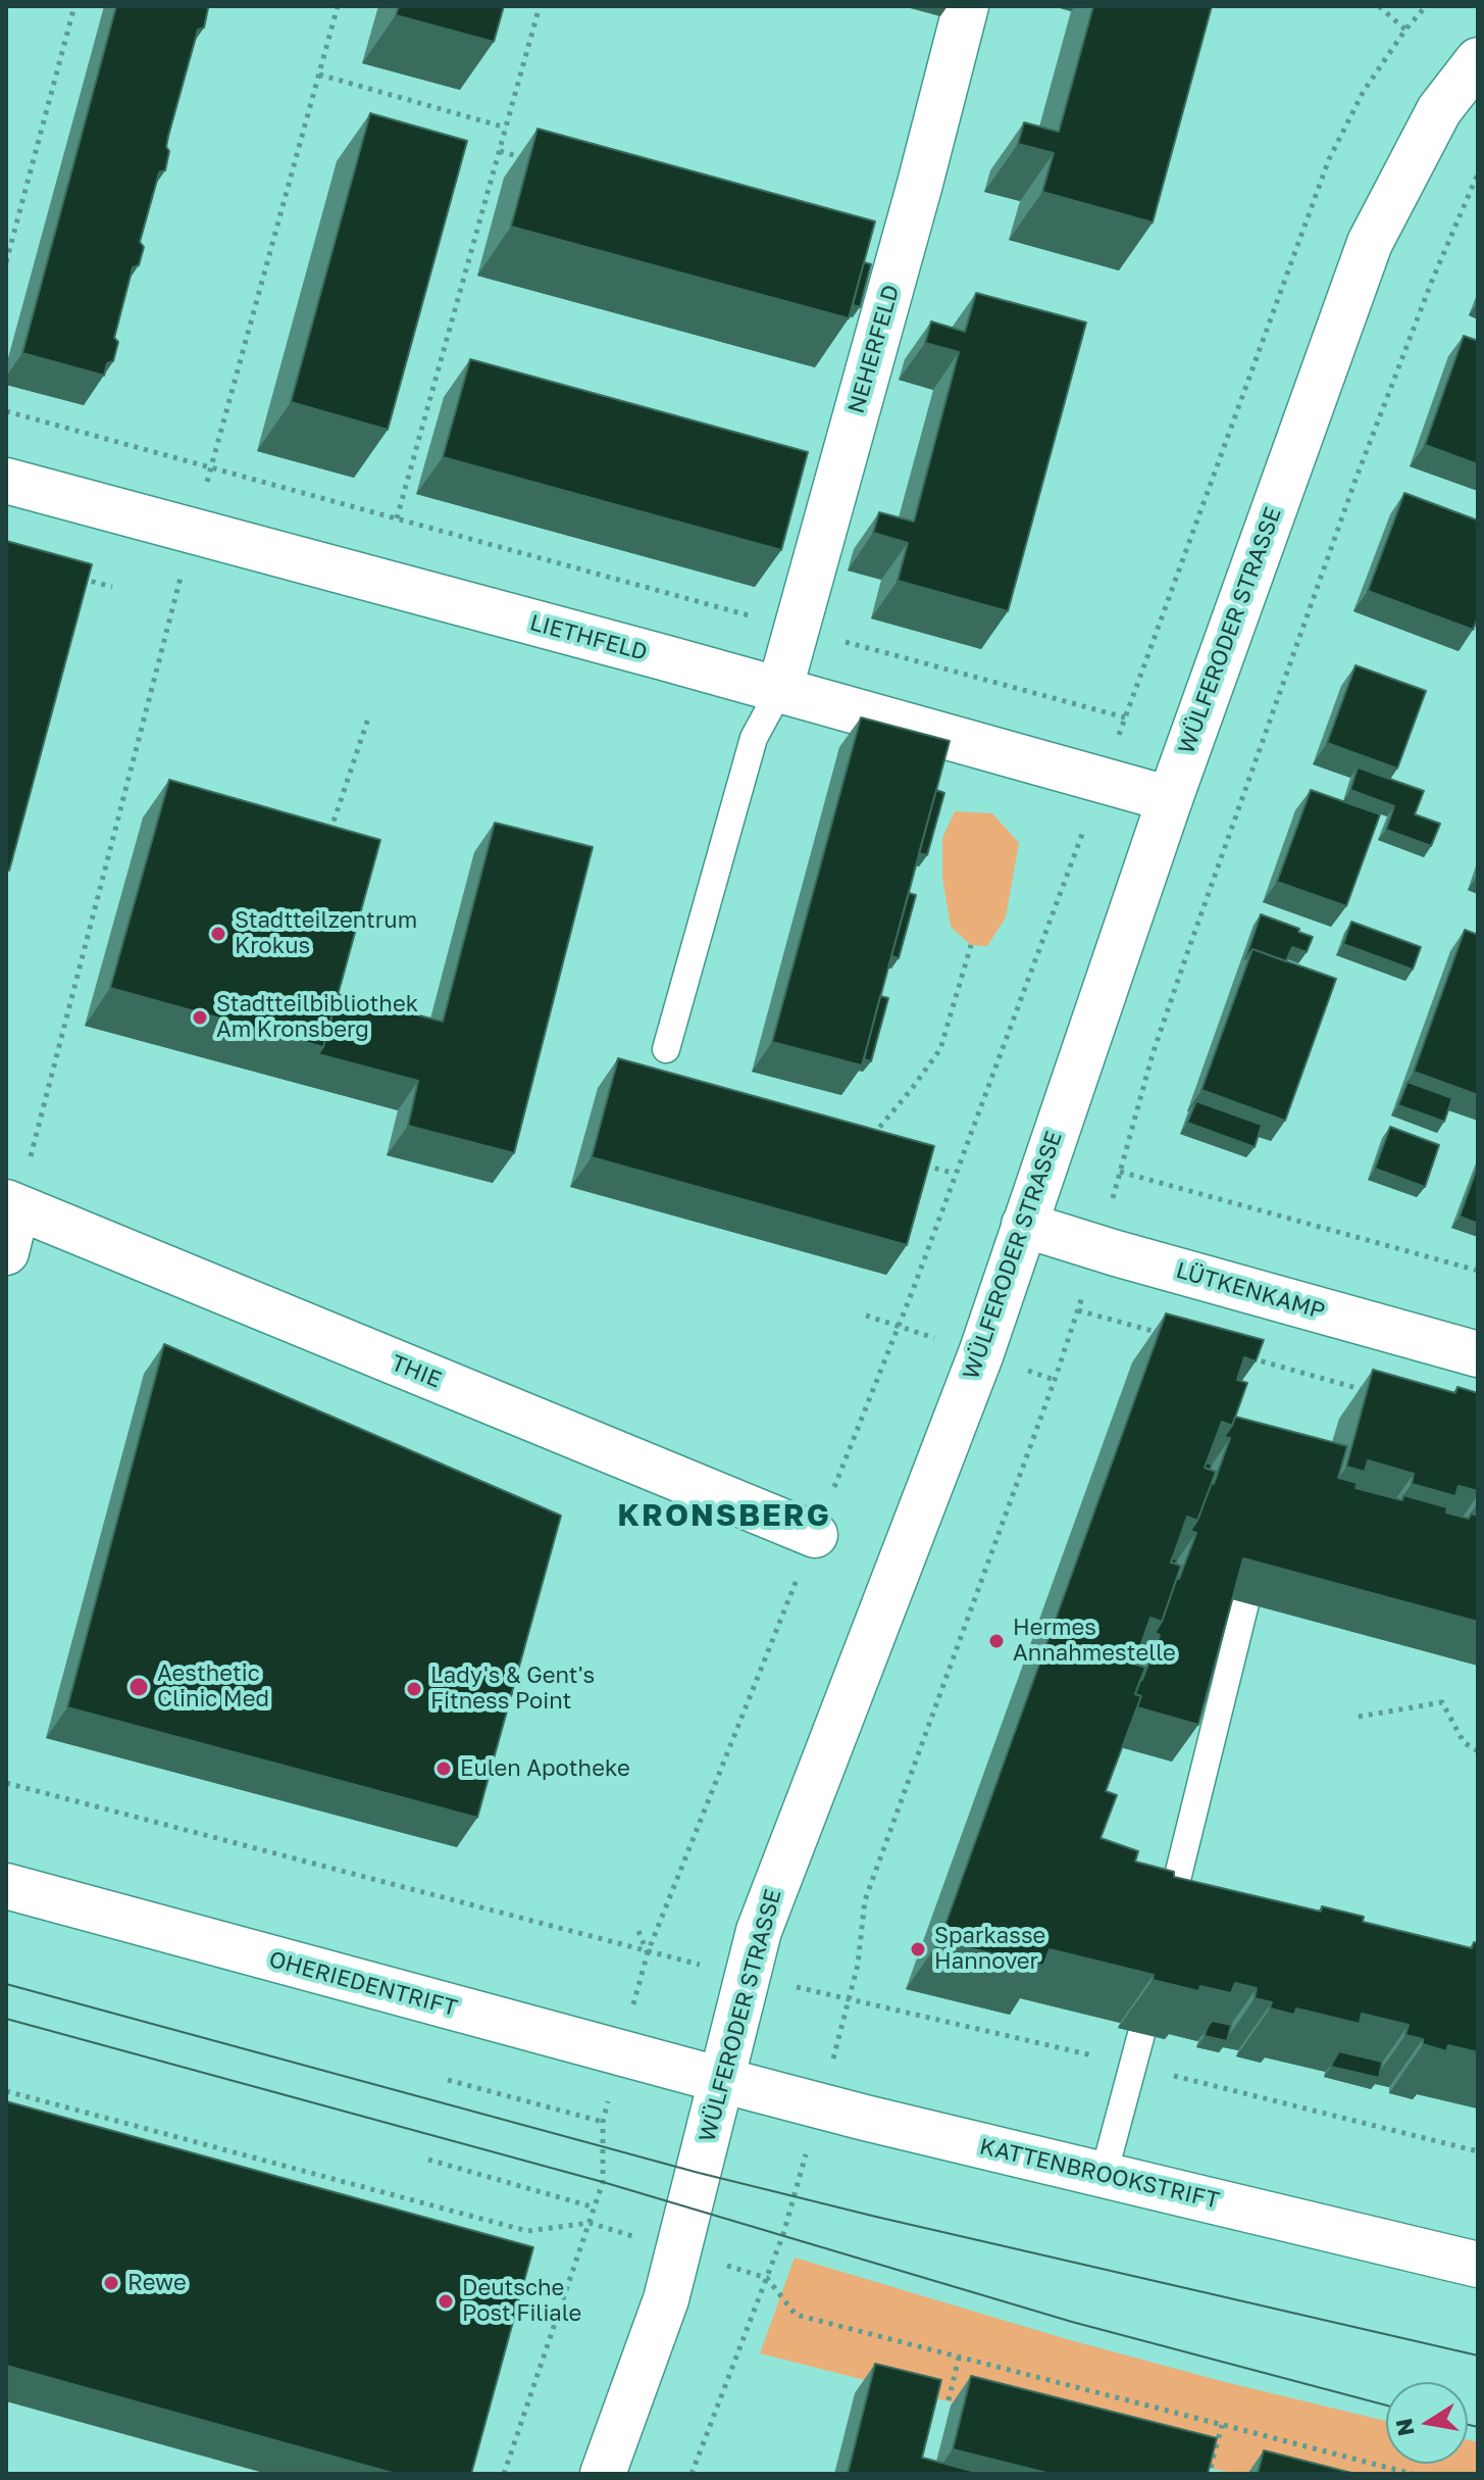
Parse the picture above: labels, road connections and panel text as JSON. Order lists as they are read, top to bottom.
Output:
{
  "streets": {
    "street": [
      "NEHERFELD",
      "WÜLFERODER STRASSE",
      "LIETHFELD",
      "LÜTKENKAMP",
      "THIE",
      "OHERIEDENTRIFT",
      "KATTENBROOKSTRIFT"
    ]
  },
  "crossings": [
    ["NEHERFELD", "LIETHFELD"],
    ["WÜLFERODER STRASSE", "LIETHFELD"],
    ["WÜLFERODER STRASSE", "LÜTKENKAMP"],
    ["WÜLFERODER STRASSE", "OHERIEDENTRIFT"],
    ["WÜLFERODER STRASSE", "KATTENBROOKSTRIFT"],
    ["OHERIEDENTRIFT", "KATTENBROOKSTRIFT"]
  ],
  "districts": ["KRONSBERG"],
  "places": [
    "Stadtteilzentrum Krokus",
    "Stadtteilbibliothek Am Kronsberg",
    "Hermes Annahmestelle",
    "Aesthetic Clinic Med",
    "Lady's & Gent's Fitness Point",
    "Eulen Apotheke",
    "Sparkasse Hannover",
    "Rewe",
    "Deutsche Post Filiale"
  ],
  "north": "left"
}
